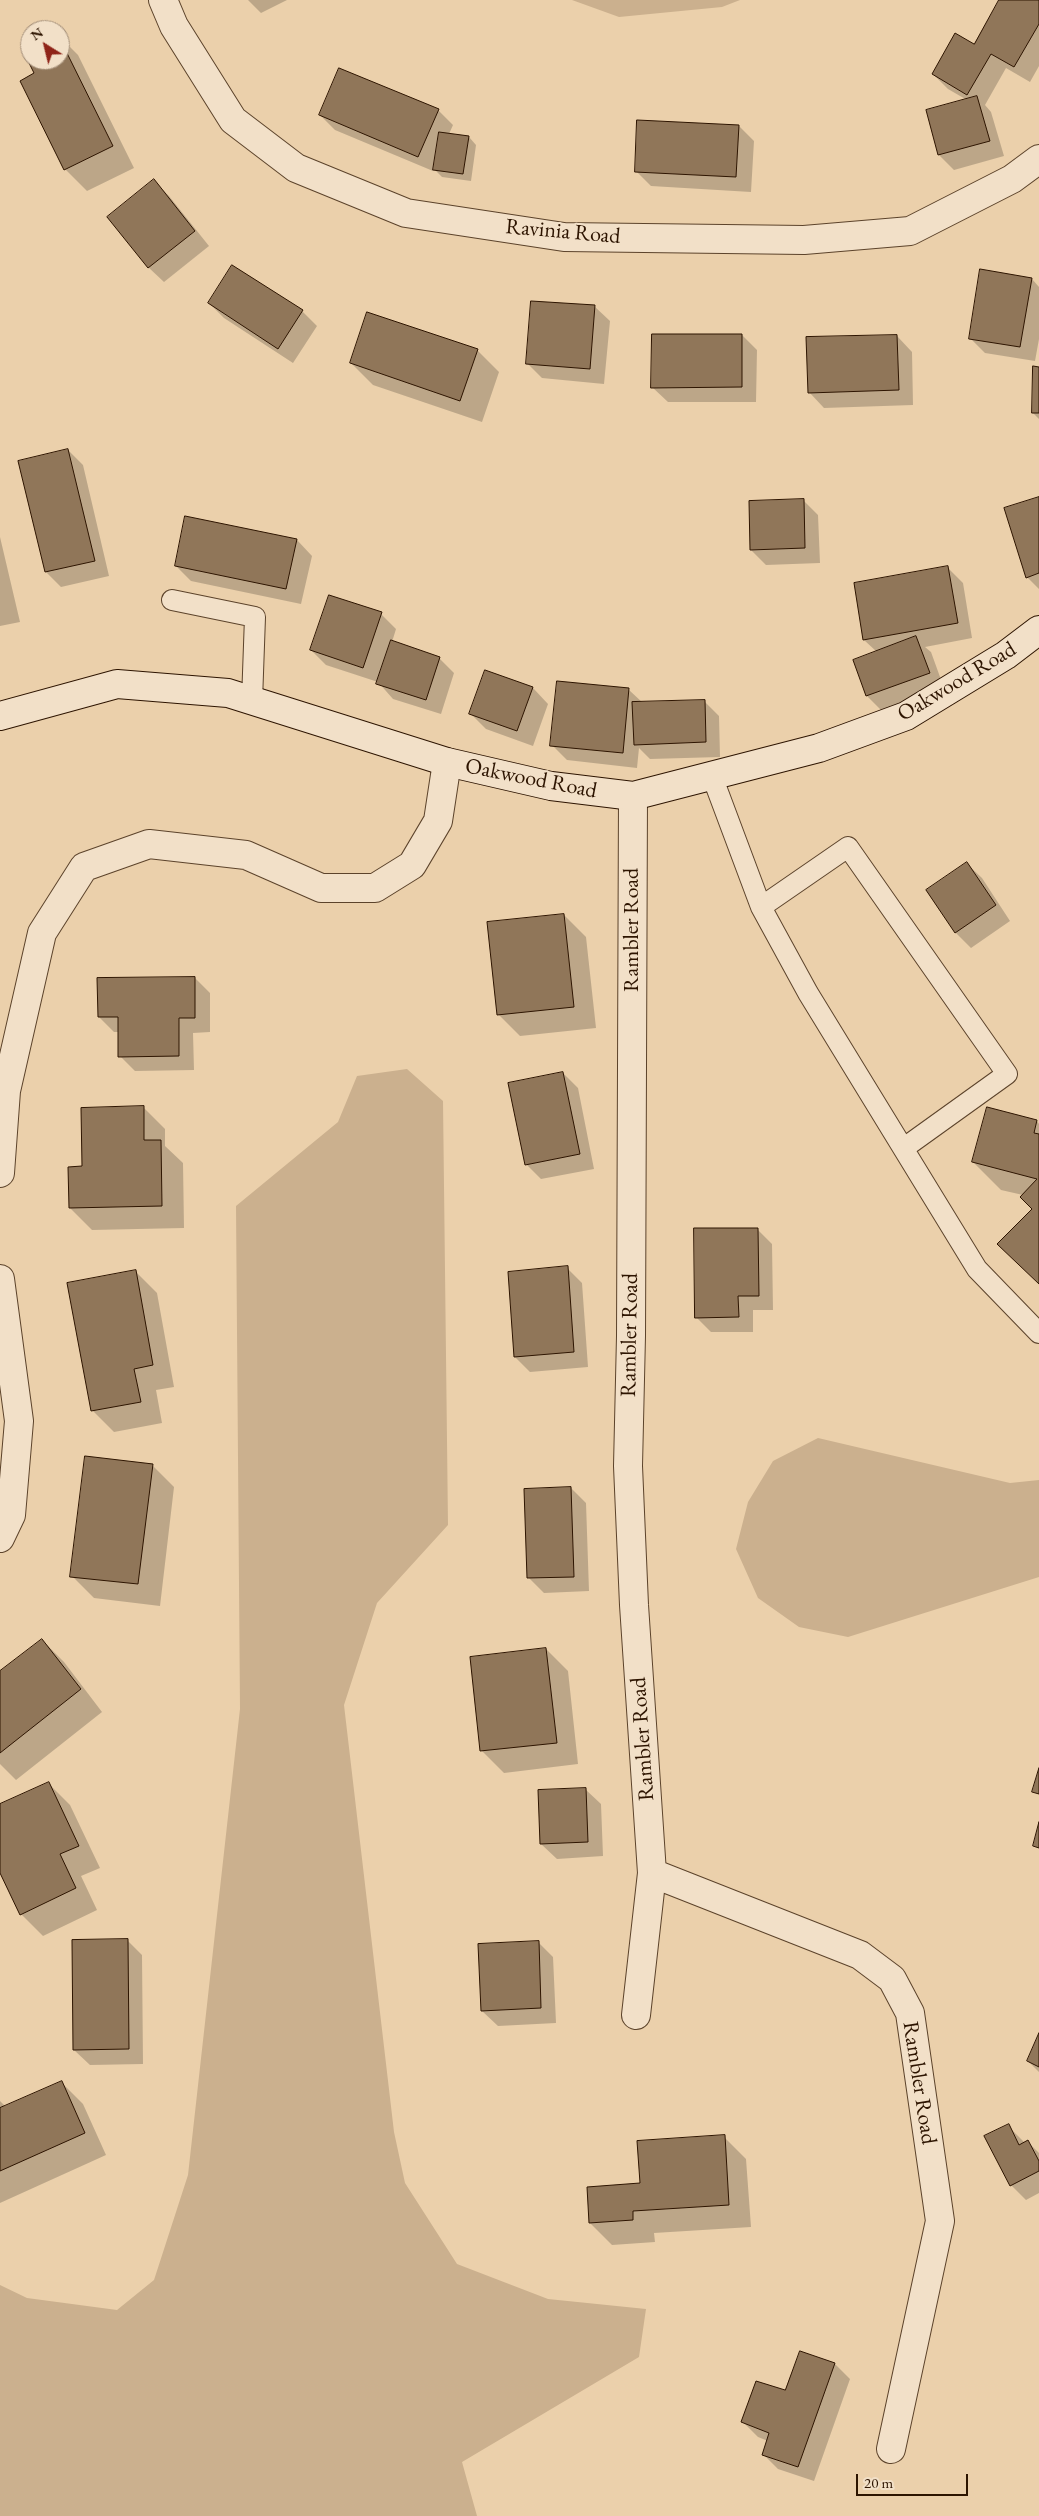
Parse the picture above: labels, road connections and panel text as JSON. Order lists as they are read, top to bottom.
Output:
{
  "streets": {
    "street": ["Ravinia Road", "Oakwood Road", "Rambler Road"]
  },
  "crossings": [
    ["Oakwood Road", "Rambler Road"]
  ],
  "scale_bar": "20 m",
  "north": "top left"
}
